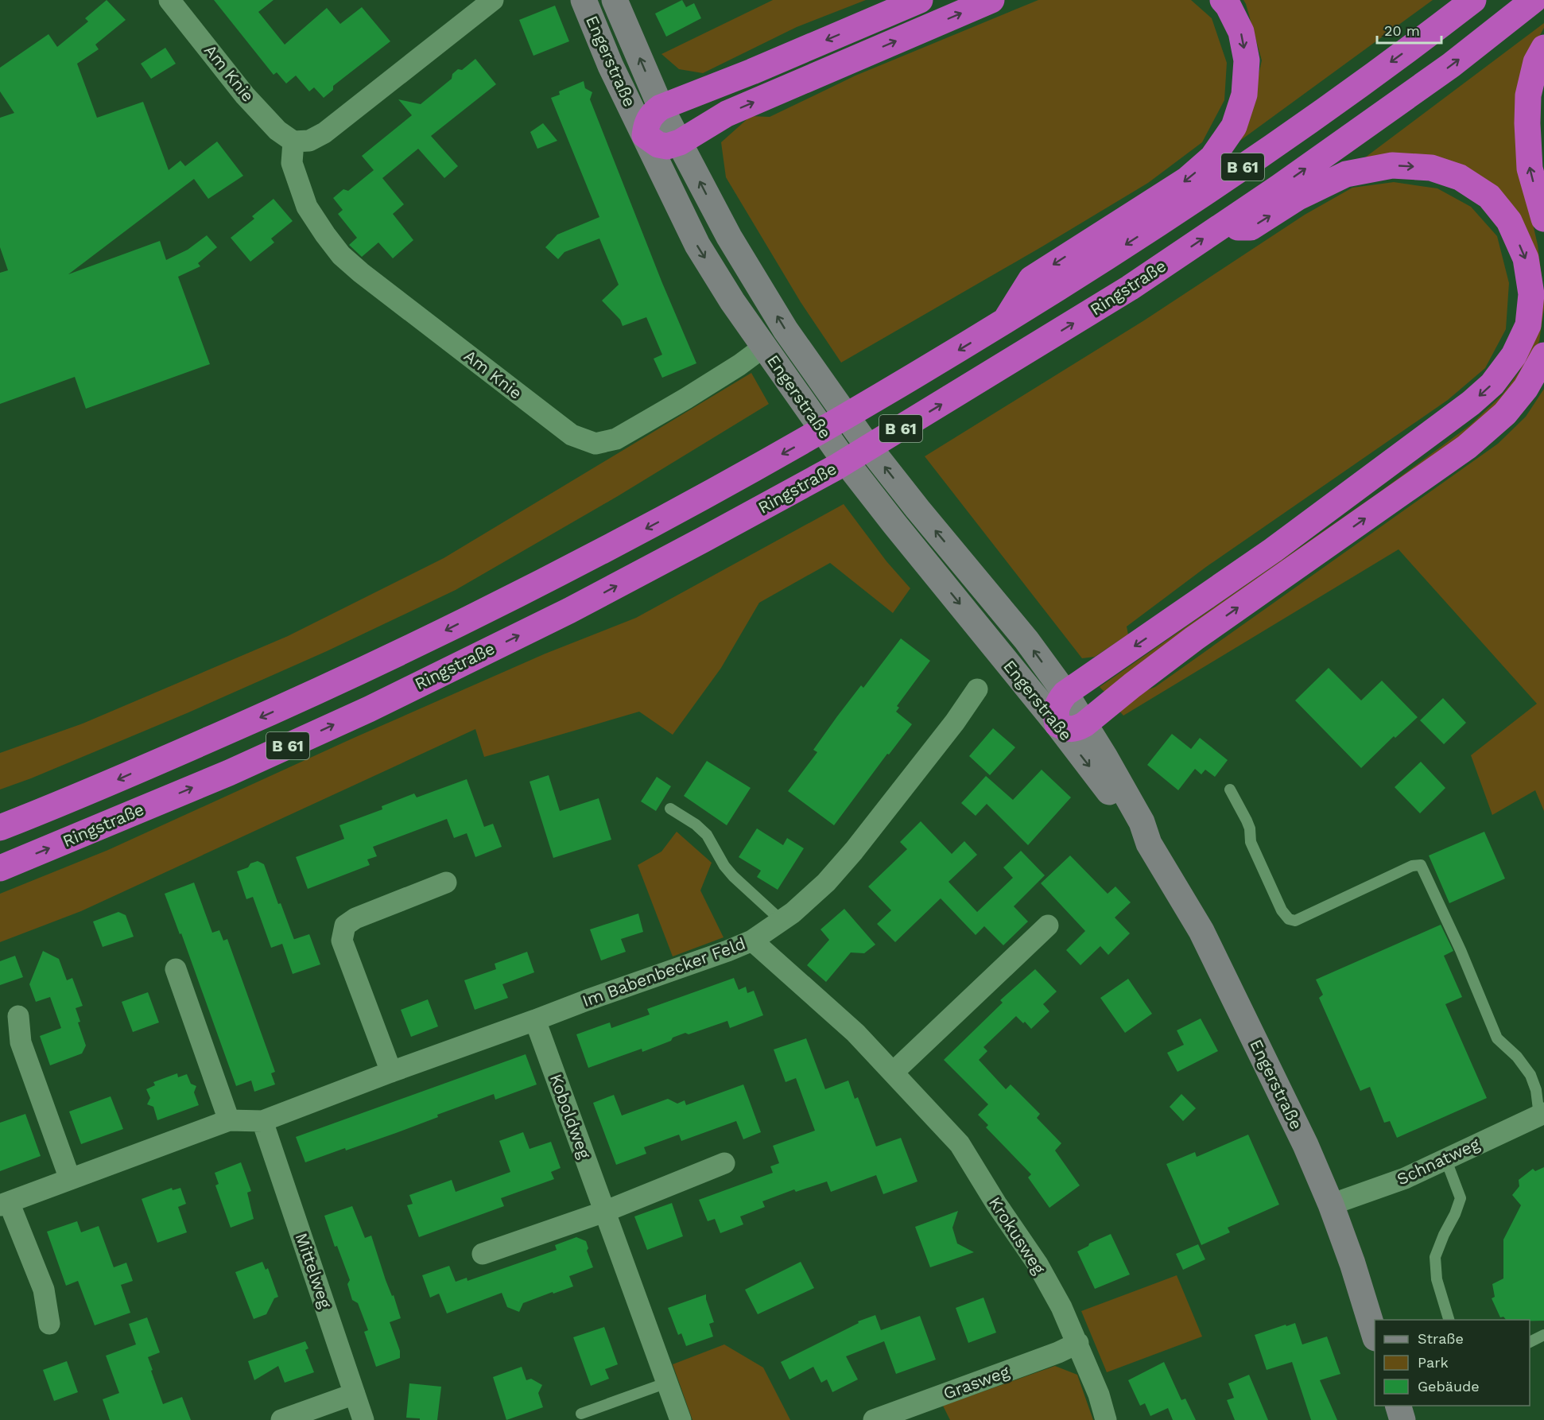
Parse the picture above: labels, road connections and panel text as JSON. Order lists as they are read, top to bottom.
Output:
{
  "streets": {
    "highway": ["B 61", "Ringstraße"],
    "main road": ["Engerstraße"],
    "street": [
      "Am Knie",
      "Im Babenbecker Feld",
      "Koboldweg",
      "Schnatweg",
      "Krokusweg",
      "Mittelweg",
      "Grasweg"
    ]
  },
  "crossings": [
    ["Engerstraße", "Am Knie"],
    ["Engerstraße", "Schnatweg"],
    ["Im Babenbecker Feld", "Koboldweg"],
    ["Im Babenbecker Feld", "Krokusweg"],
    ["Im Babenbecker Feld", "Mittelweg"],
    ["Krokusweg", "Grasweg"]
  ],
  "legend": ["Straße", "Park", "Gebäude"],
  "scale_bar": "20 m"
}
